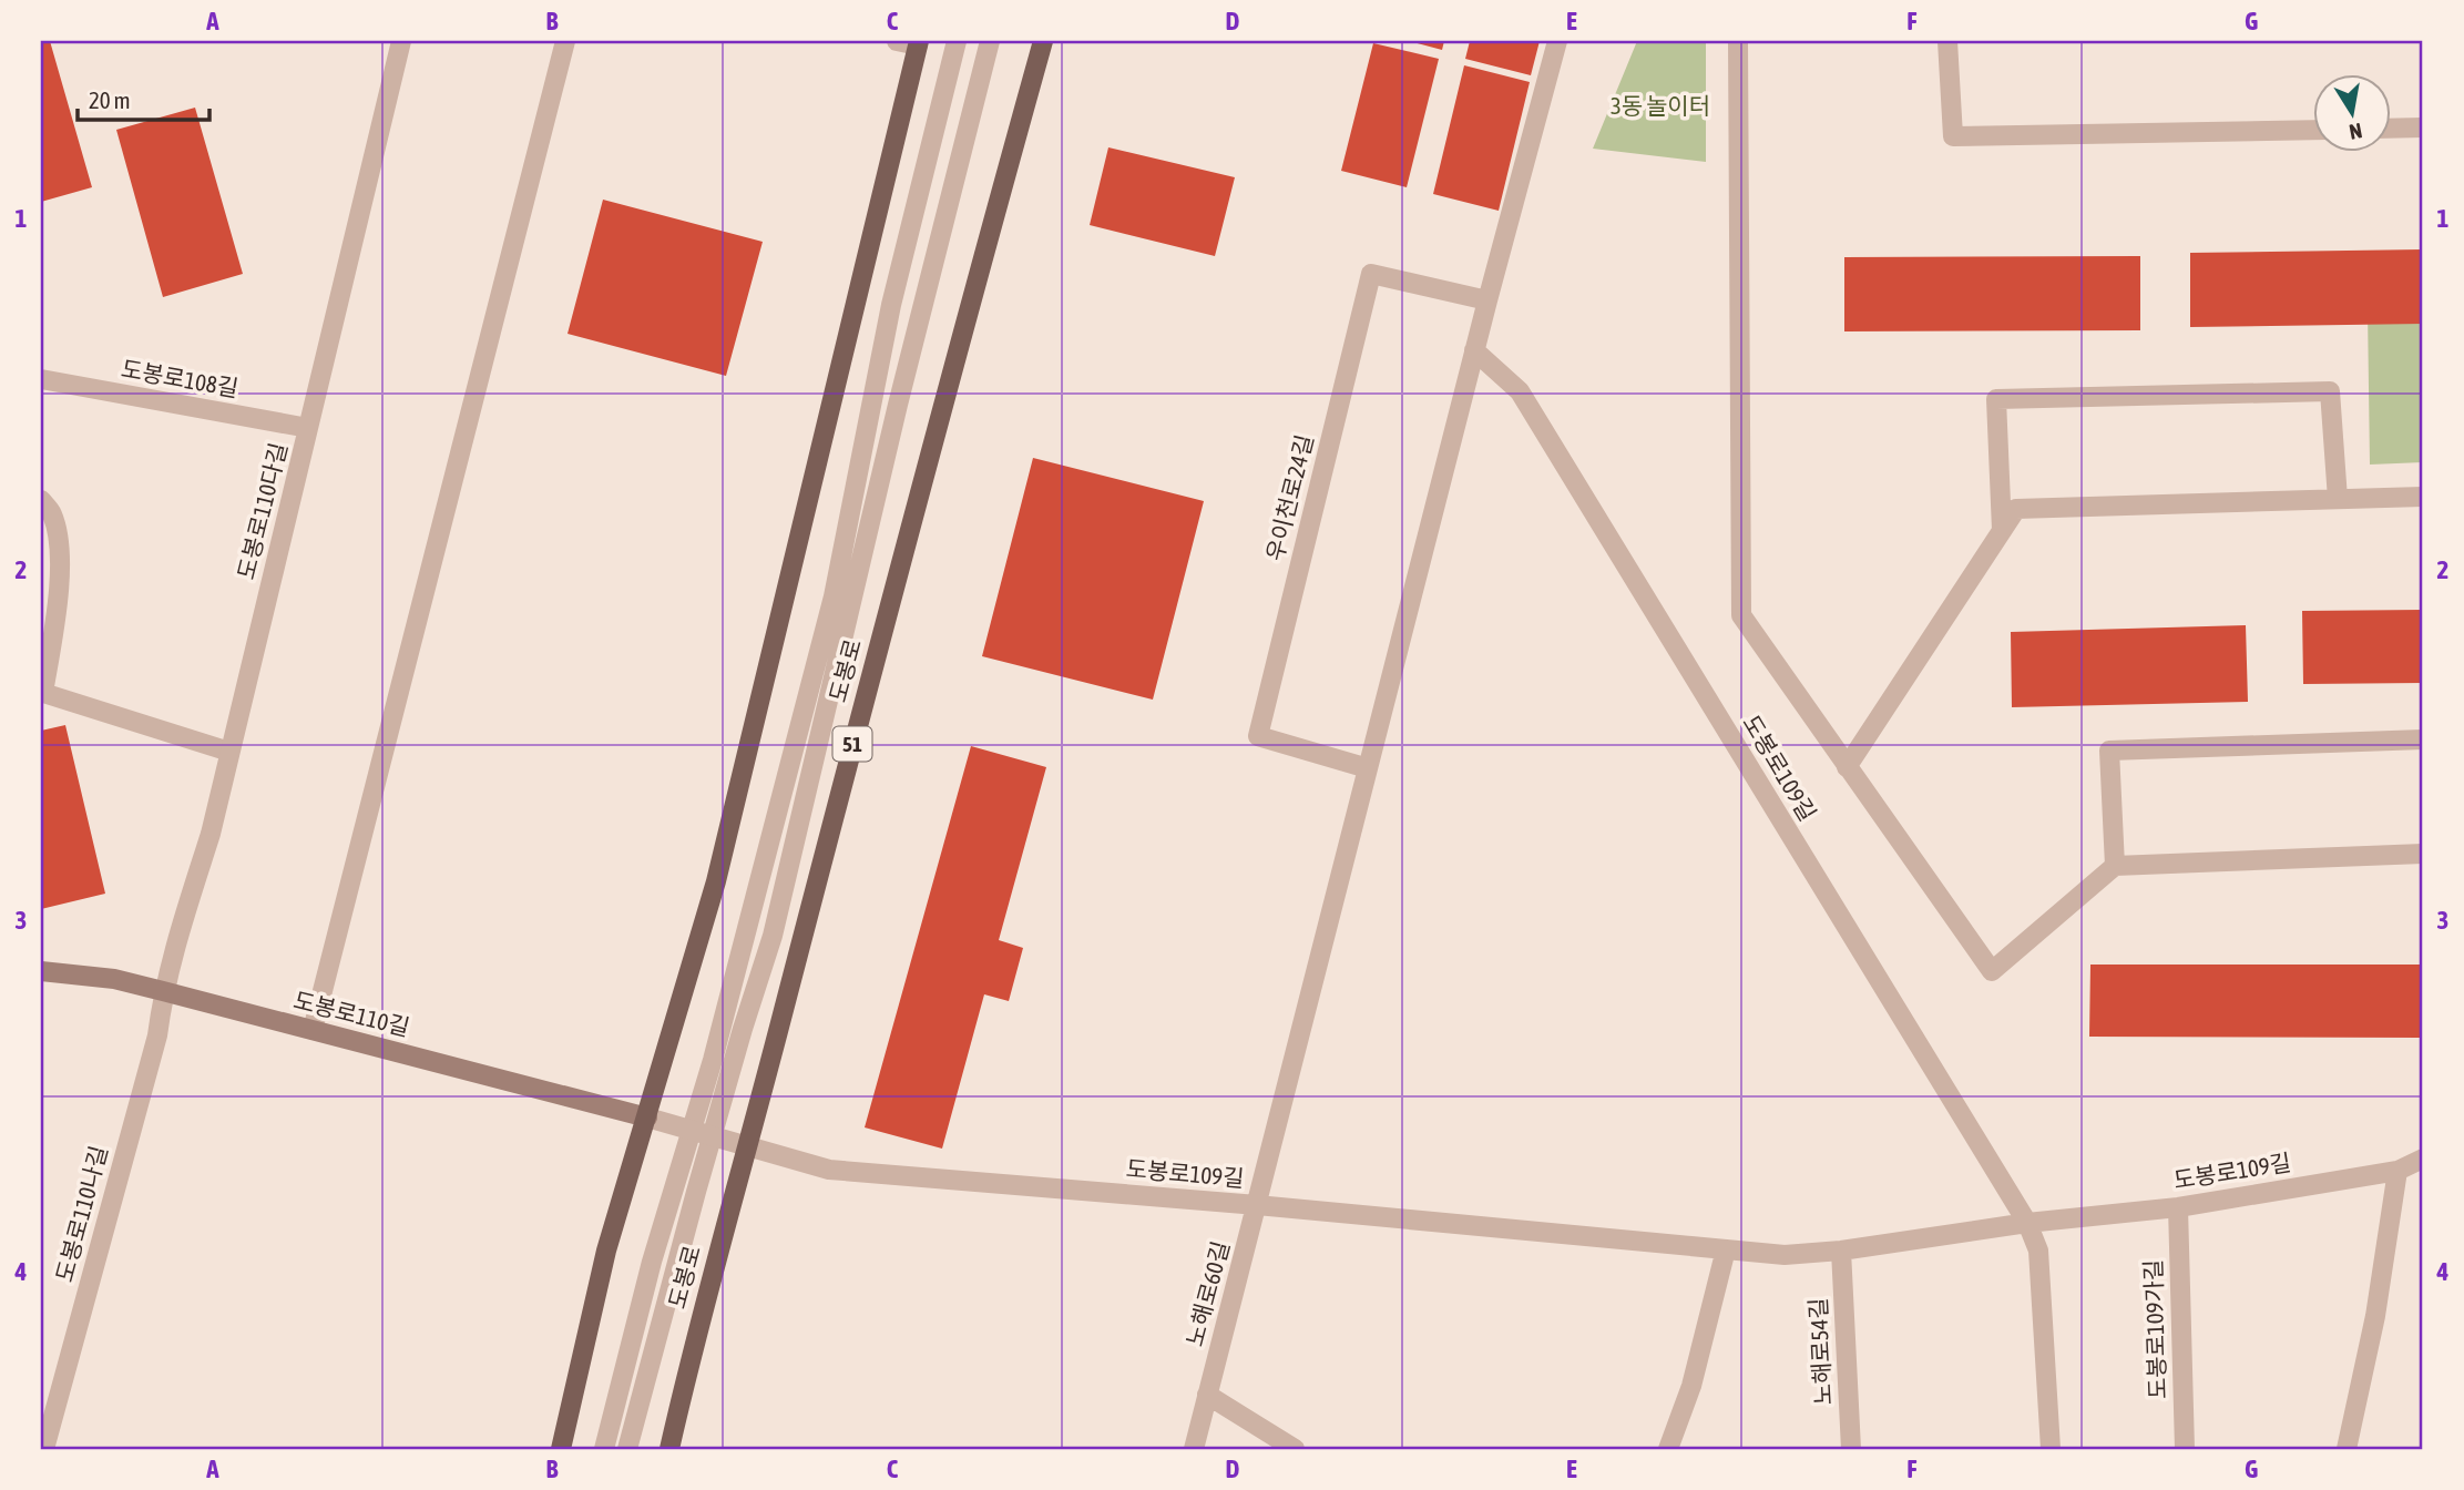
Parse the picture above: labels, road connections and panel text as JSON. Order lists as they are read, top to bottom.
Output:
{
  "streets": {
    "main road": ["도봉로", "51"],
    "street": [
      "도봉로108길",
      "우이천로24길",
      "도봉로110다길",
      "도봉로109길",
      "도봉로110길",
      "도봉로110나길",
      "노해로60길",
      "도봉로109가길",
      "노해로54길"
    ]
  },
  "crossings": [
    ["도봉로108길", "도봉로110다길"],
    ["도봉로110다길", "도봉로110길"],
    ["도봉로110다길", "도봉로110나길"],
    ["도봉로", "도봉로109길"],
    ["도봉로109길", "도봉로110길"],
    ["도봉로109길", "노해로60길"],
    ["도봉로109길", "도봉로109가길"],
    ["도봉로109길", "노해로54길"],
    ["도봉로110길", "도봉로110나길"]
  ],
  "parks": ["3동 놀이터"],
  "scale_bar": "20 m",
  "north": "bottom",
  "grid": {
    "columns": [
      "A",
      "B",
      "C",
      "D",
      "E",
      "F",
      "G"
    ],
    "rows": [
      "1",
      "2",
      "3",
      "4"
    ]
  }
}
